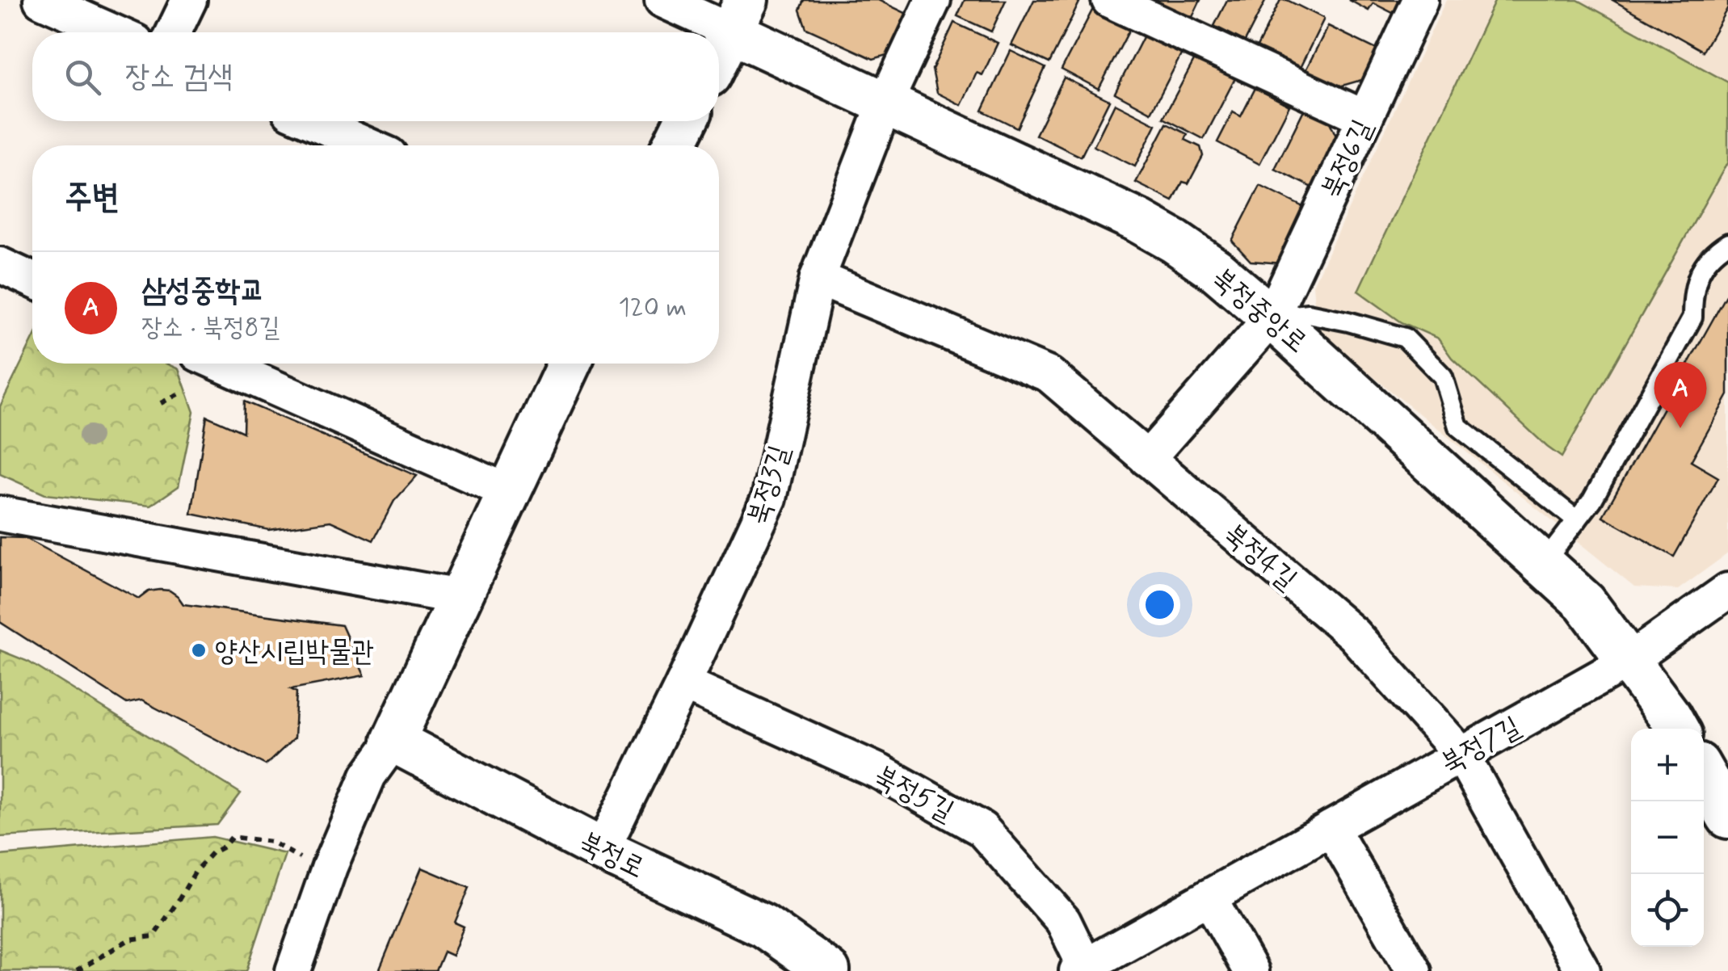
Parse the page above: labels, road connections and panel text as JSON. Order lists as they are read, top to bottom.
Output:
{
  "streets": {
    "street": [
      "북정6길",
      "북정중앙로",
      "북정3길",
      "북정4길",
      "북정7길",
      "북정5길",
      "북정로"
    ]
  },
  "crossings": [
    ["북정6길", "북정중앙로"],
    ["북정6길", "북정4길"],
    ["북정중앙로", "북정3길"],
    ["북정중앙로", "북정7길"],
    ["북정3길", "북정4길"],
    ["북정3길", "북정5길"],
    ["북정3길", "북정로"],
    ["북정4길", "북정7길"],
    ["북정7길", "북정5길"]
  ],
  "places": ["양산시립박물관"],
  "page": {
    "search": "장소 검색",
    "heading": "주변",
    "list": [
      {
        "mark": "A",
        "name": "삼성중학교",
        "note": "장소 · 북정8길",
        "value": "120 m"
      }
    ],
    "pins": "A",
    "map_buttons": ["+", "−"]
  }
}
